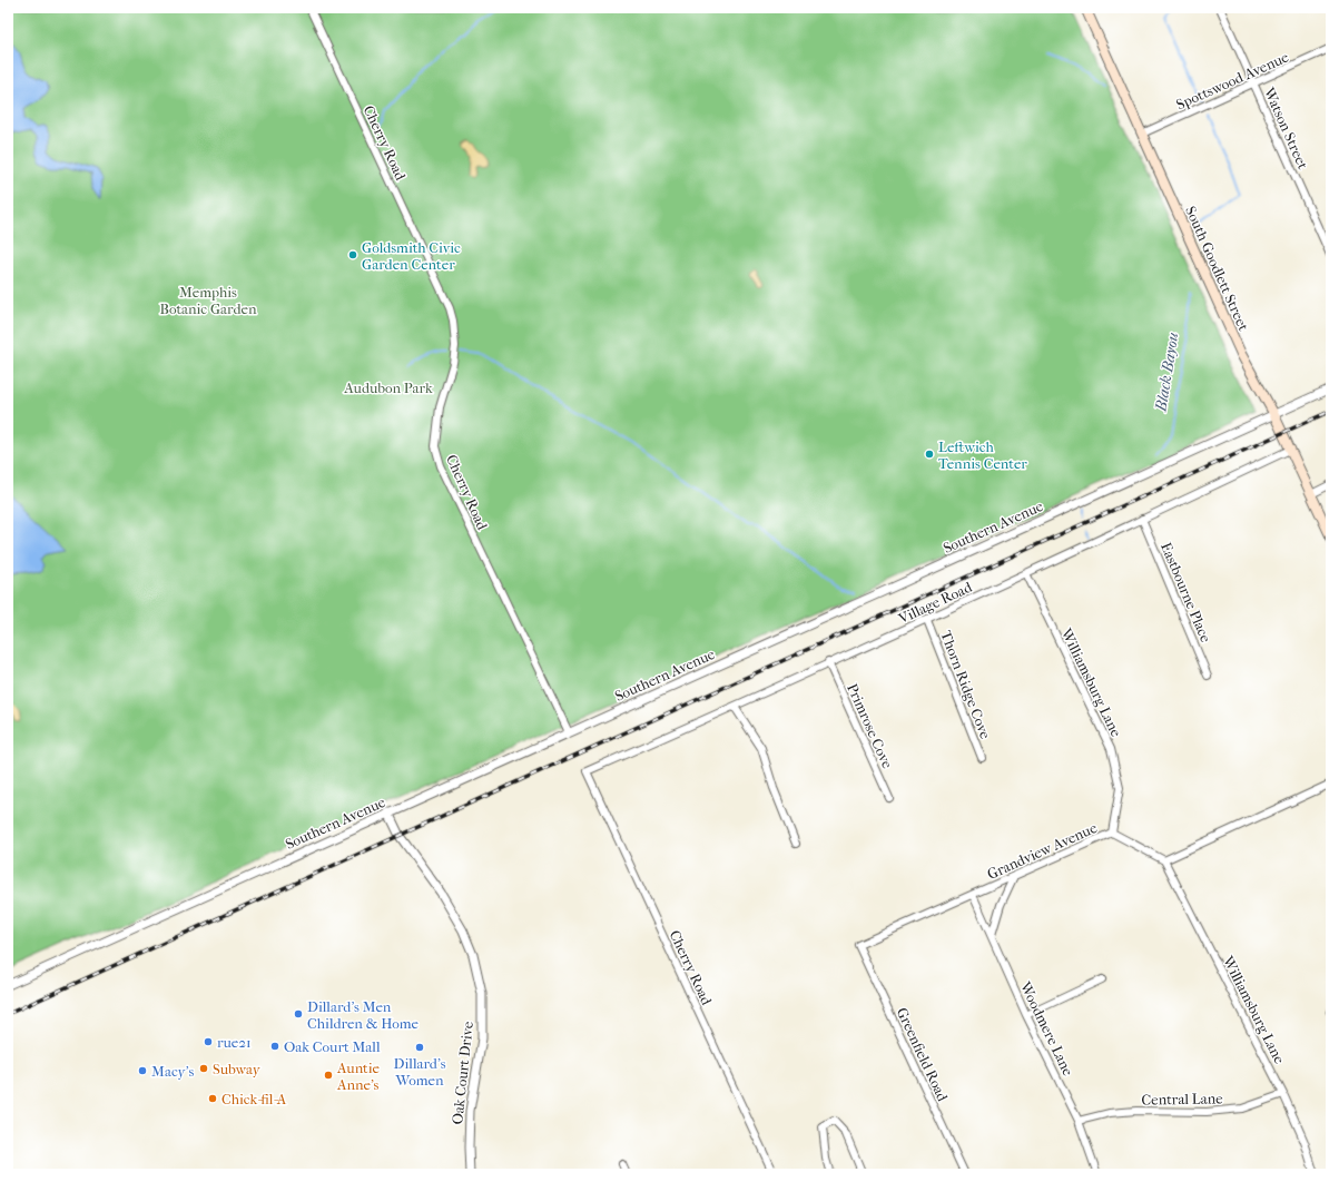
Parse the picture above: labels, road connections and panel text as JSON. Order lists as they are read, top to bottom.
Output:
{
  "streets": {
    "main road": ["South Goodlett Street"],
    "street": [
      "Spottswood Avenue",
      "Watson Street",
      "Cherry Road",
      "Southern Avenue",
      "Eastbourne Place",
      "Village Road",
      "Williamsburg Lane",
      "Thorn Ridge Cove",
      "Primrose Cove",
      "Grandview Avenue",
      "Woodmere Lane",
      "Greenfield Road",
      "Oak Court Drive",
      "Central Lane"
    ]
  },
  "crossings": [
    ["Spottswood Avenue", "Watson Street"],
    ["Spottswood Avenue", "South Goodlett Street"],
    ["Cherry Road", "Southern Avenue"],
    ["Cherry Road", "Village Road"],
    ["South Goodlett Street", "Southern Avenue"],
    ["South Goodlett Street", "Village Road"],
    ["Southern Avenue", "Oak Court Drive"],
    ["Eastbourne Place", "Village Road"],
    ["Village Road", "Williamsburg Lane"],
    ["Village Road", "Thorn Ridge Cove"],
    ["Village Road", "Primrose Cove"],
    ["Williamsburg Lane", "Grandview Avenue"],
    ["Williamsburg Lane", "Central Lane"],
    ["Grandview Avenue", "Woodmere Lane"],
    ["Grandview Avenue", "Greenfield Road"],
    ["Woodmere Lane", "Central Lane"]
  ],
  "water": ["Black Bayou"],
  "parks": ["Memphis Botanic Garden", "Audubon Park"],
  "places": [
    "Goldsmith Civic Garden Center",
    "Leftwich Tennis Center",
    "Dillard's Men Children & Home",
    "rue21",
    "Oak Court Mall",
    "Dillard's Women",
    "Subway",
    "Macy's",
    "Auntie Anne's",
    "Chick-fil-A"
  ]
}
